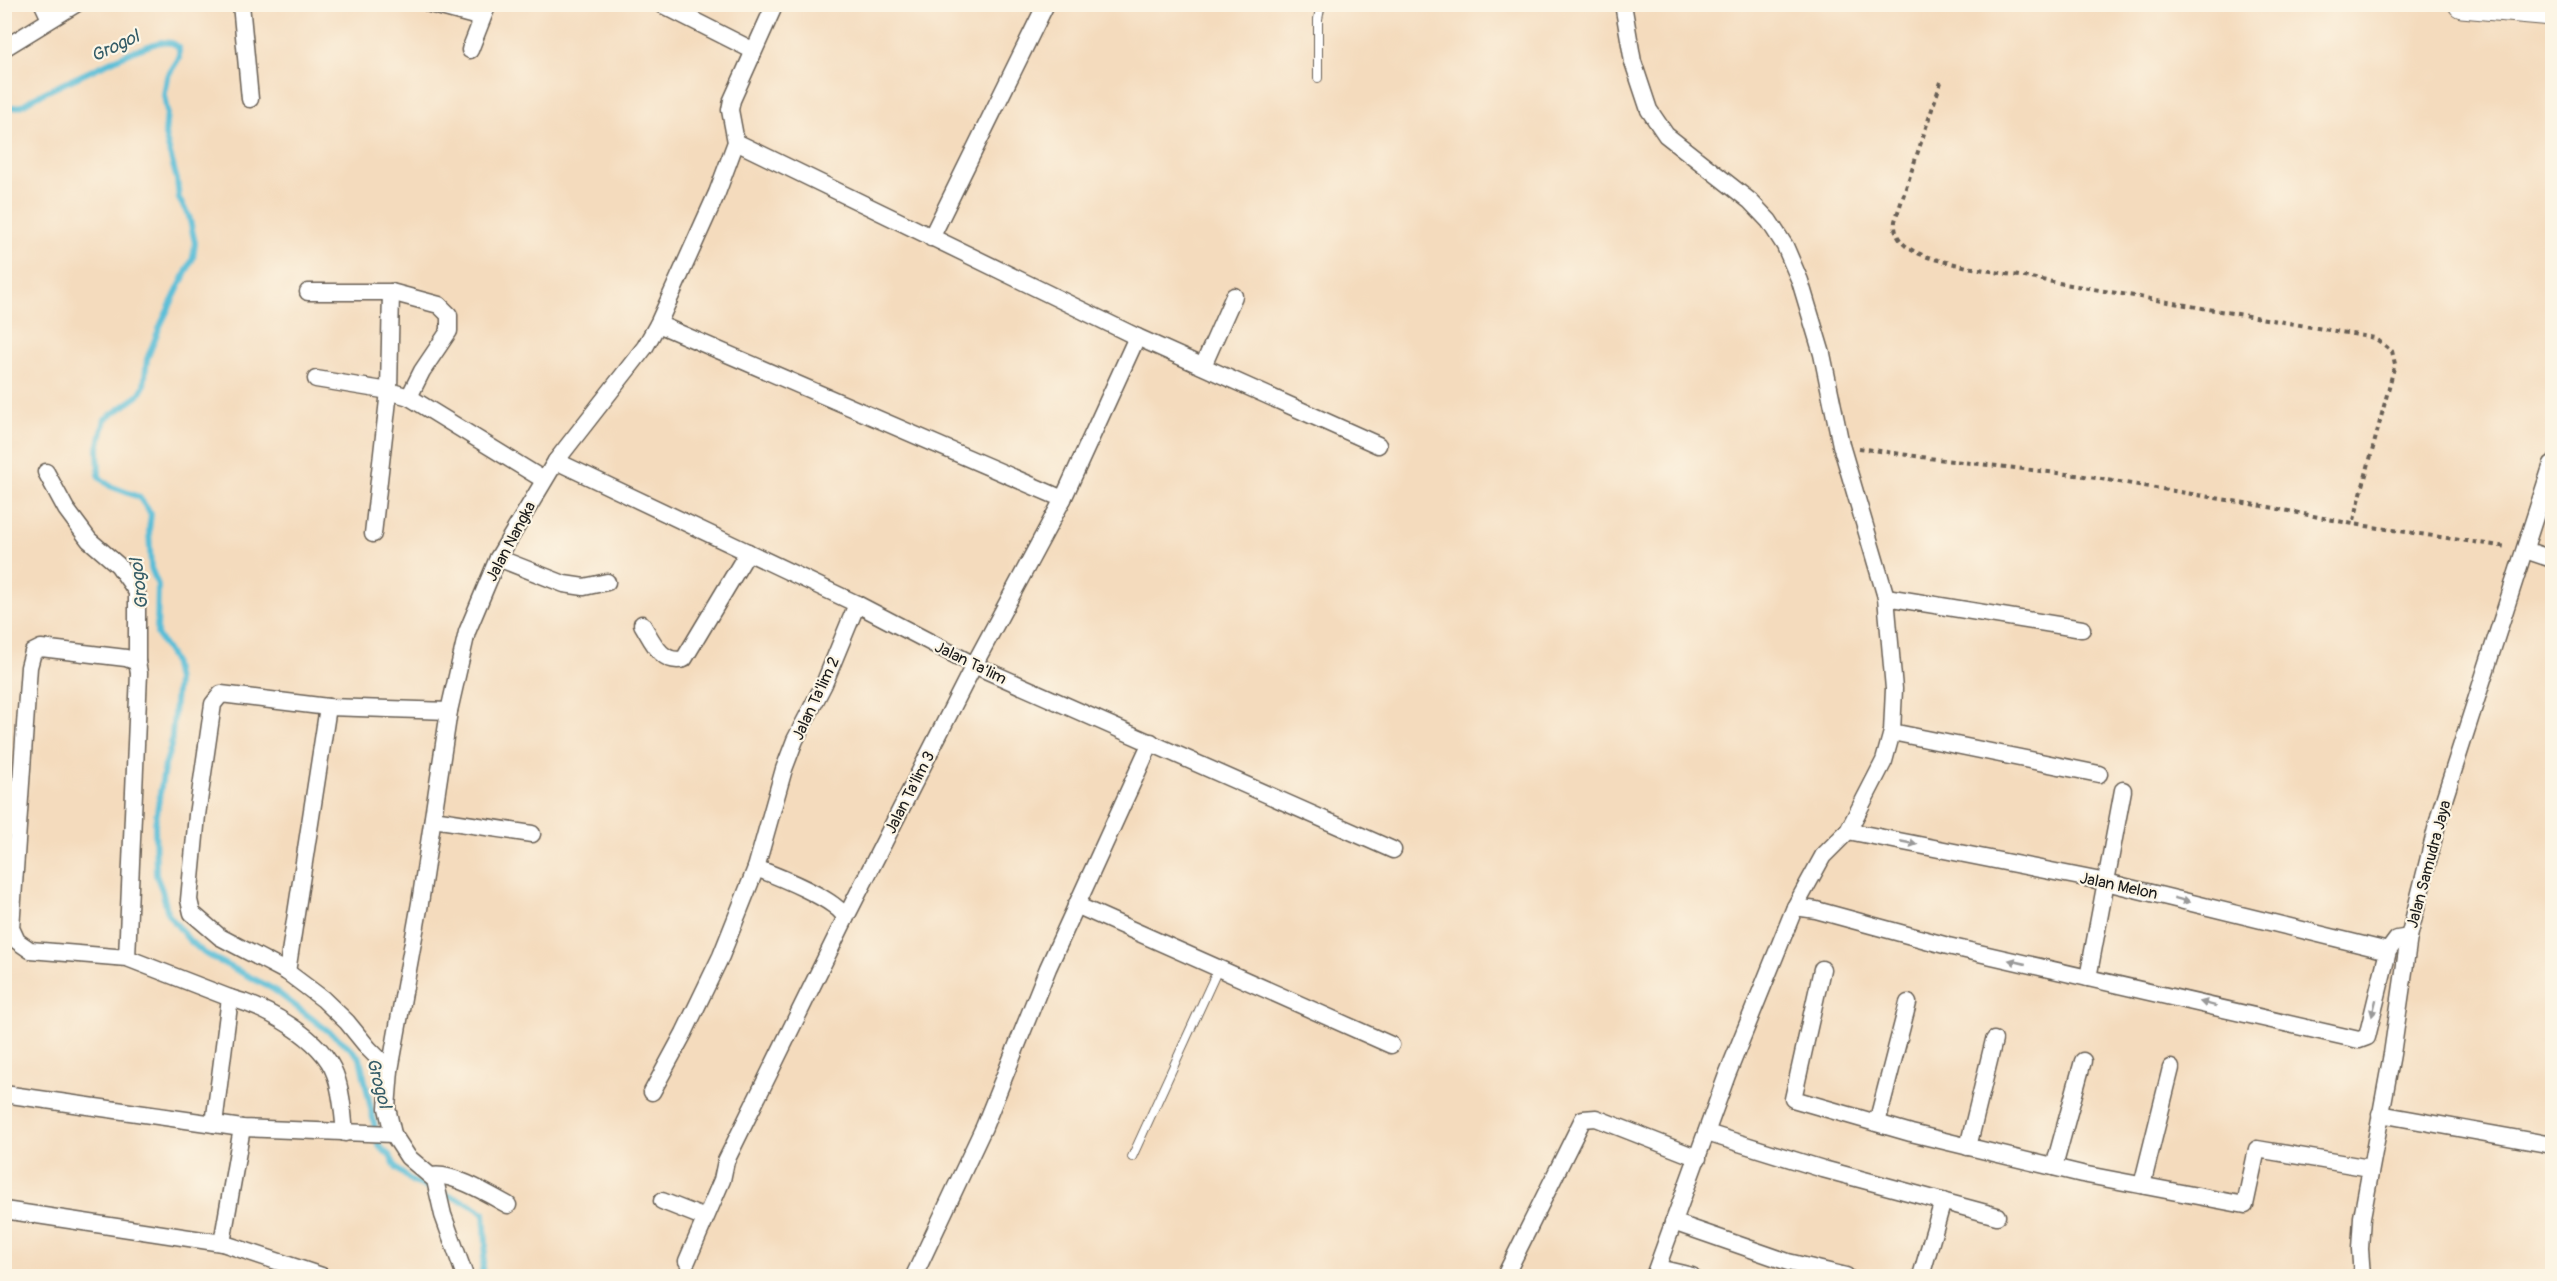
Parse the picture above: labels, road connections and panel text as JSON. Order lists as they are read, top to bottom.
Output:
{
  "streets": {
    "street": [
      "Jalan Nangka",
      "Jalan Ta'lim",
      "Jalan Ta'lim 2",
      "Jalan Ta'lim 3",
      "Jalan Samudra Jaya",
      "Jalan Melon"
    ]
  },
  "crossings": [
    ["Jalan Nangka", "Jalan Ta'lim"],
    ["Jalan Ta'lim", "Jalan Ta'lim 2"],
    ["Jalan Ta'lim", "Jalan Ta'lim 3"]
  ],
  "water": ["Grogol"]
}
